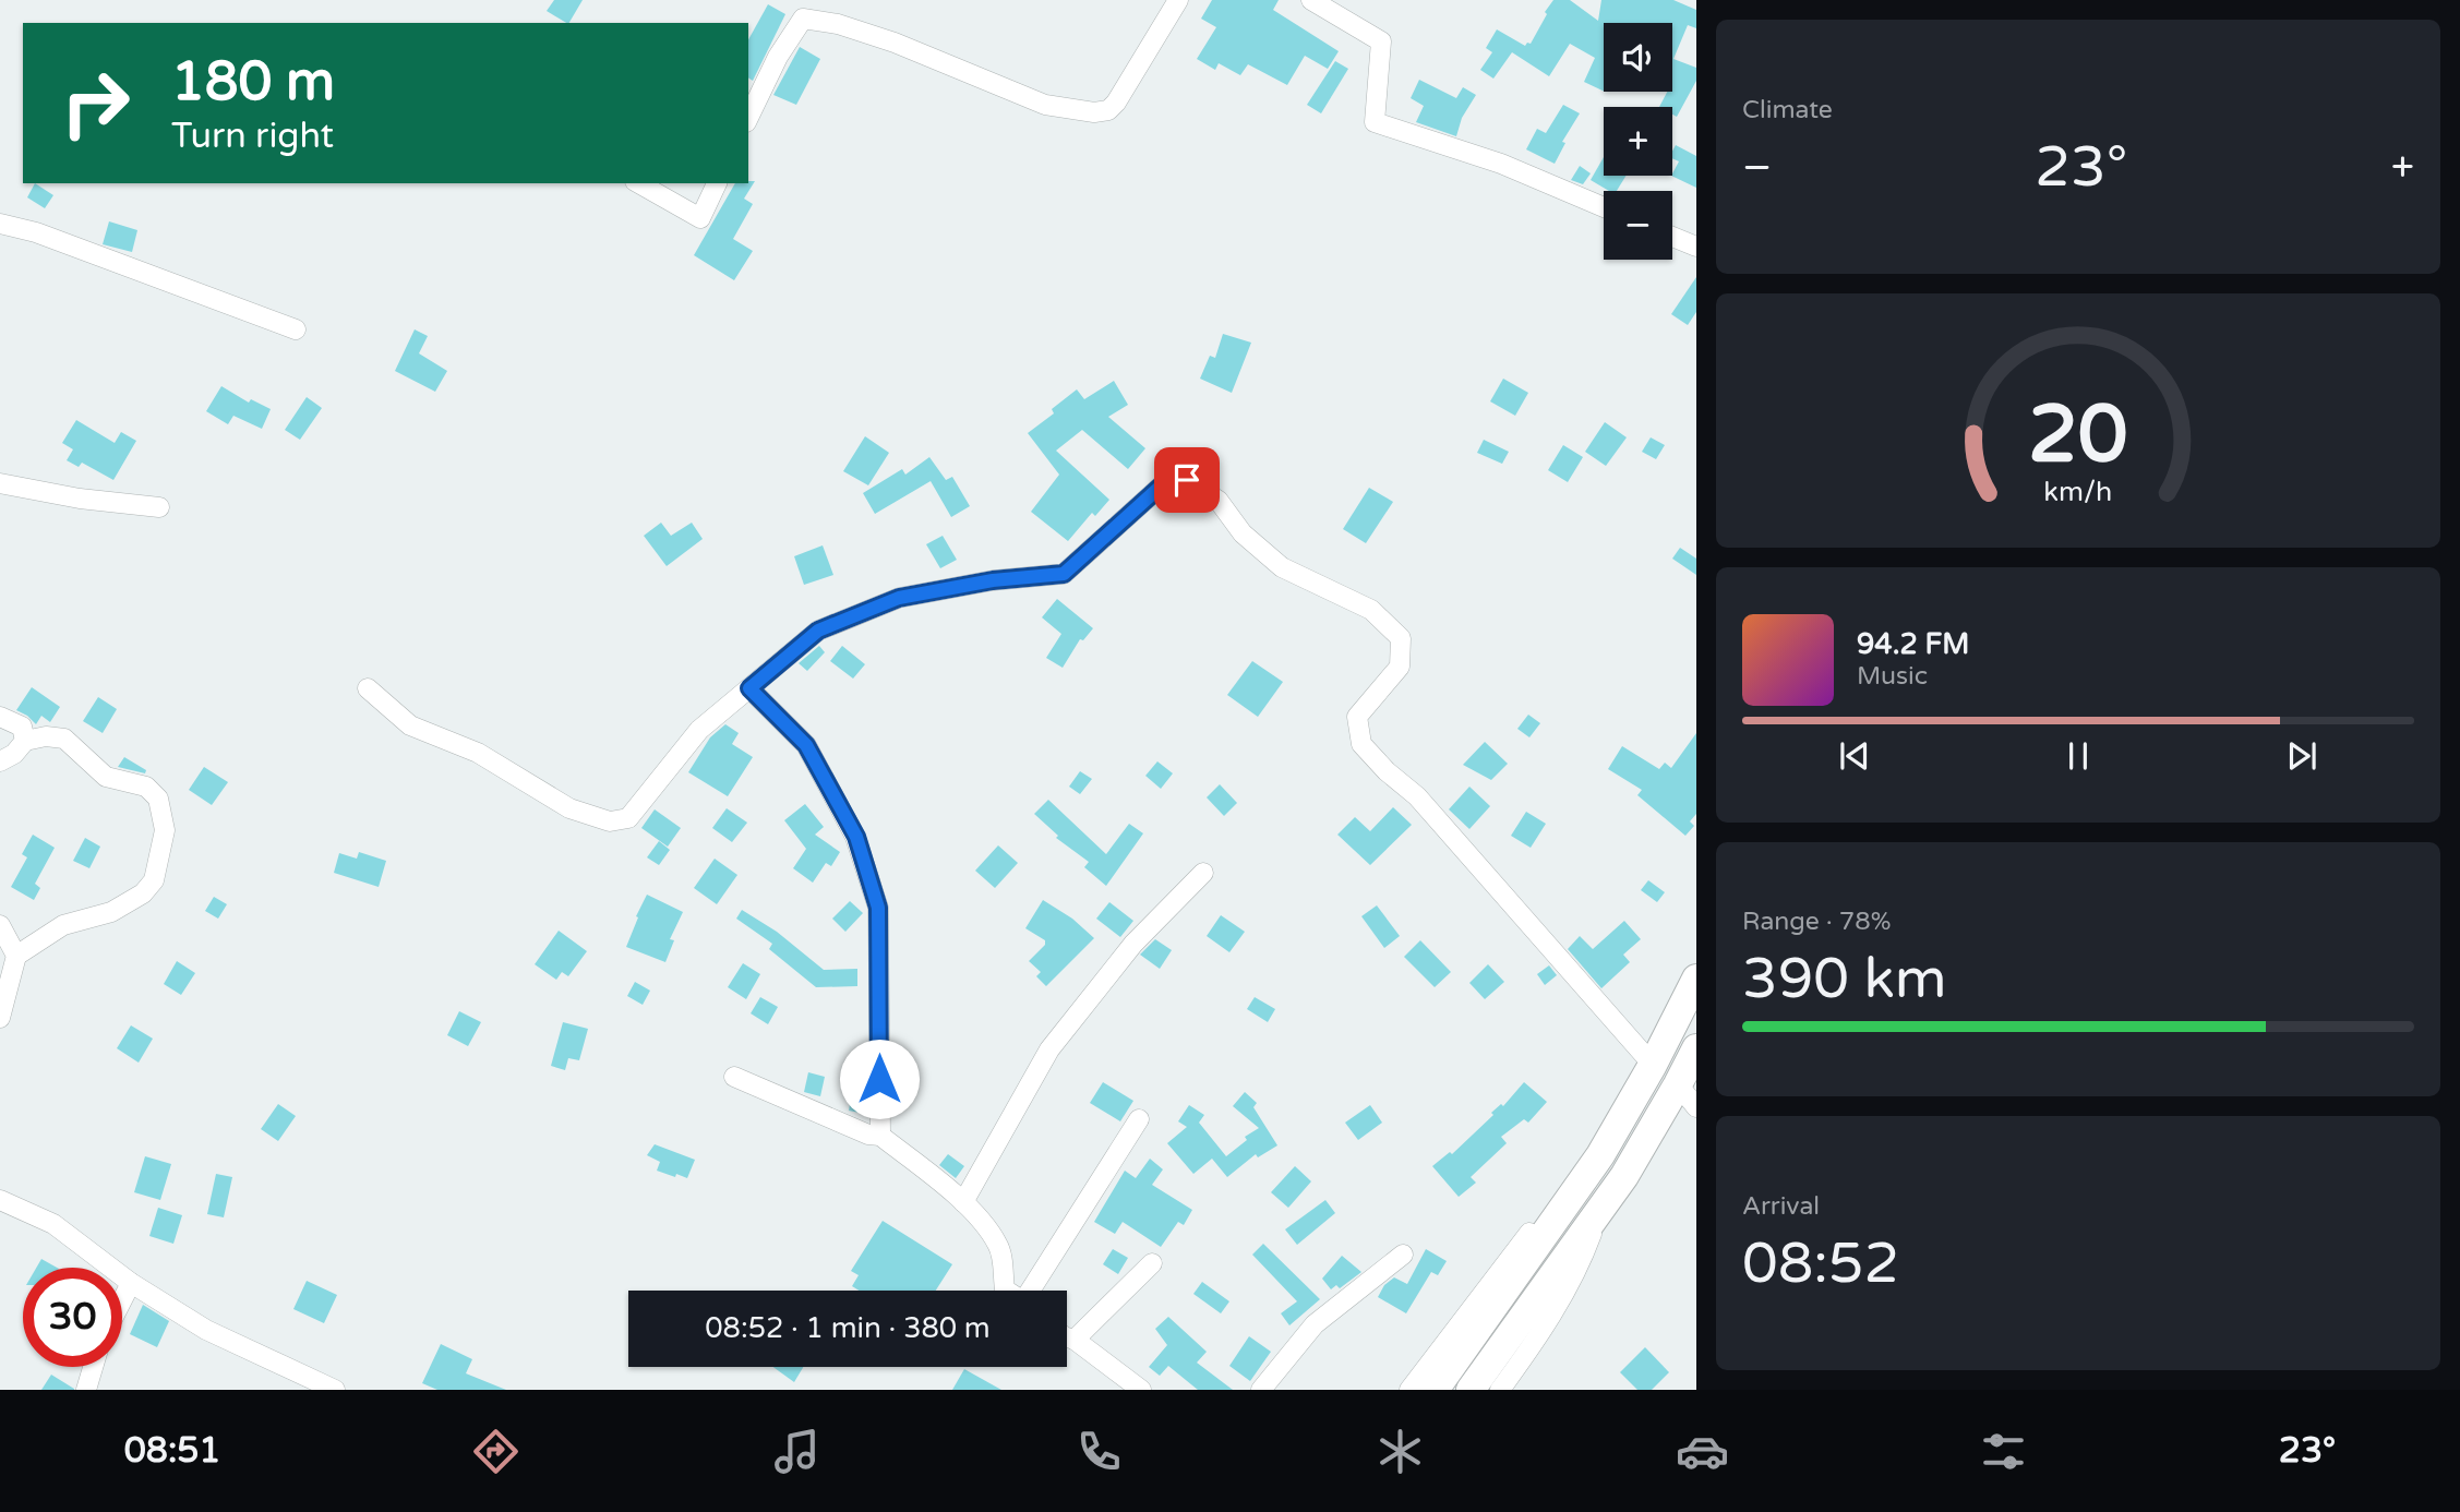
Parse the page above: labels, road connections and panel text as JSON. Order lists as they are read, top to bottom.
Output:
{
  "page": {
    "tile": [
      "Climate",
      ["Range · 78%", "390 km"],
      ["Arrival", "08:52"]
    ],
    "map_buttons": ["+", "−"],
    "turn": ["180 m", "Turn right"],
    "heat": ["−", "23°", "+"],
    "song": ["94.2 FM", "Music"],
    "limit": "30",
    "trip": "08:52 · 1 min · 380 m",
    "tabs": ["08:51", "23°"],
    "gauge": ["20", "km/h"]
  }
}
